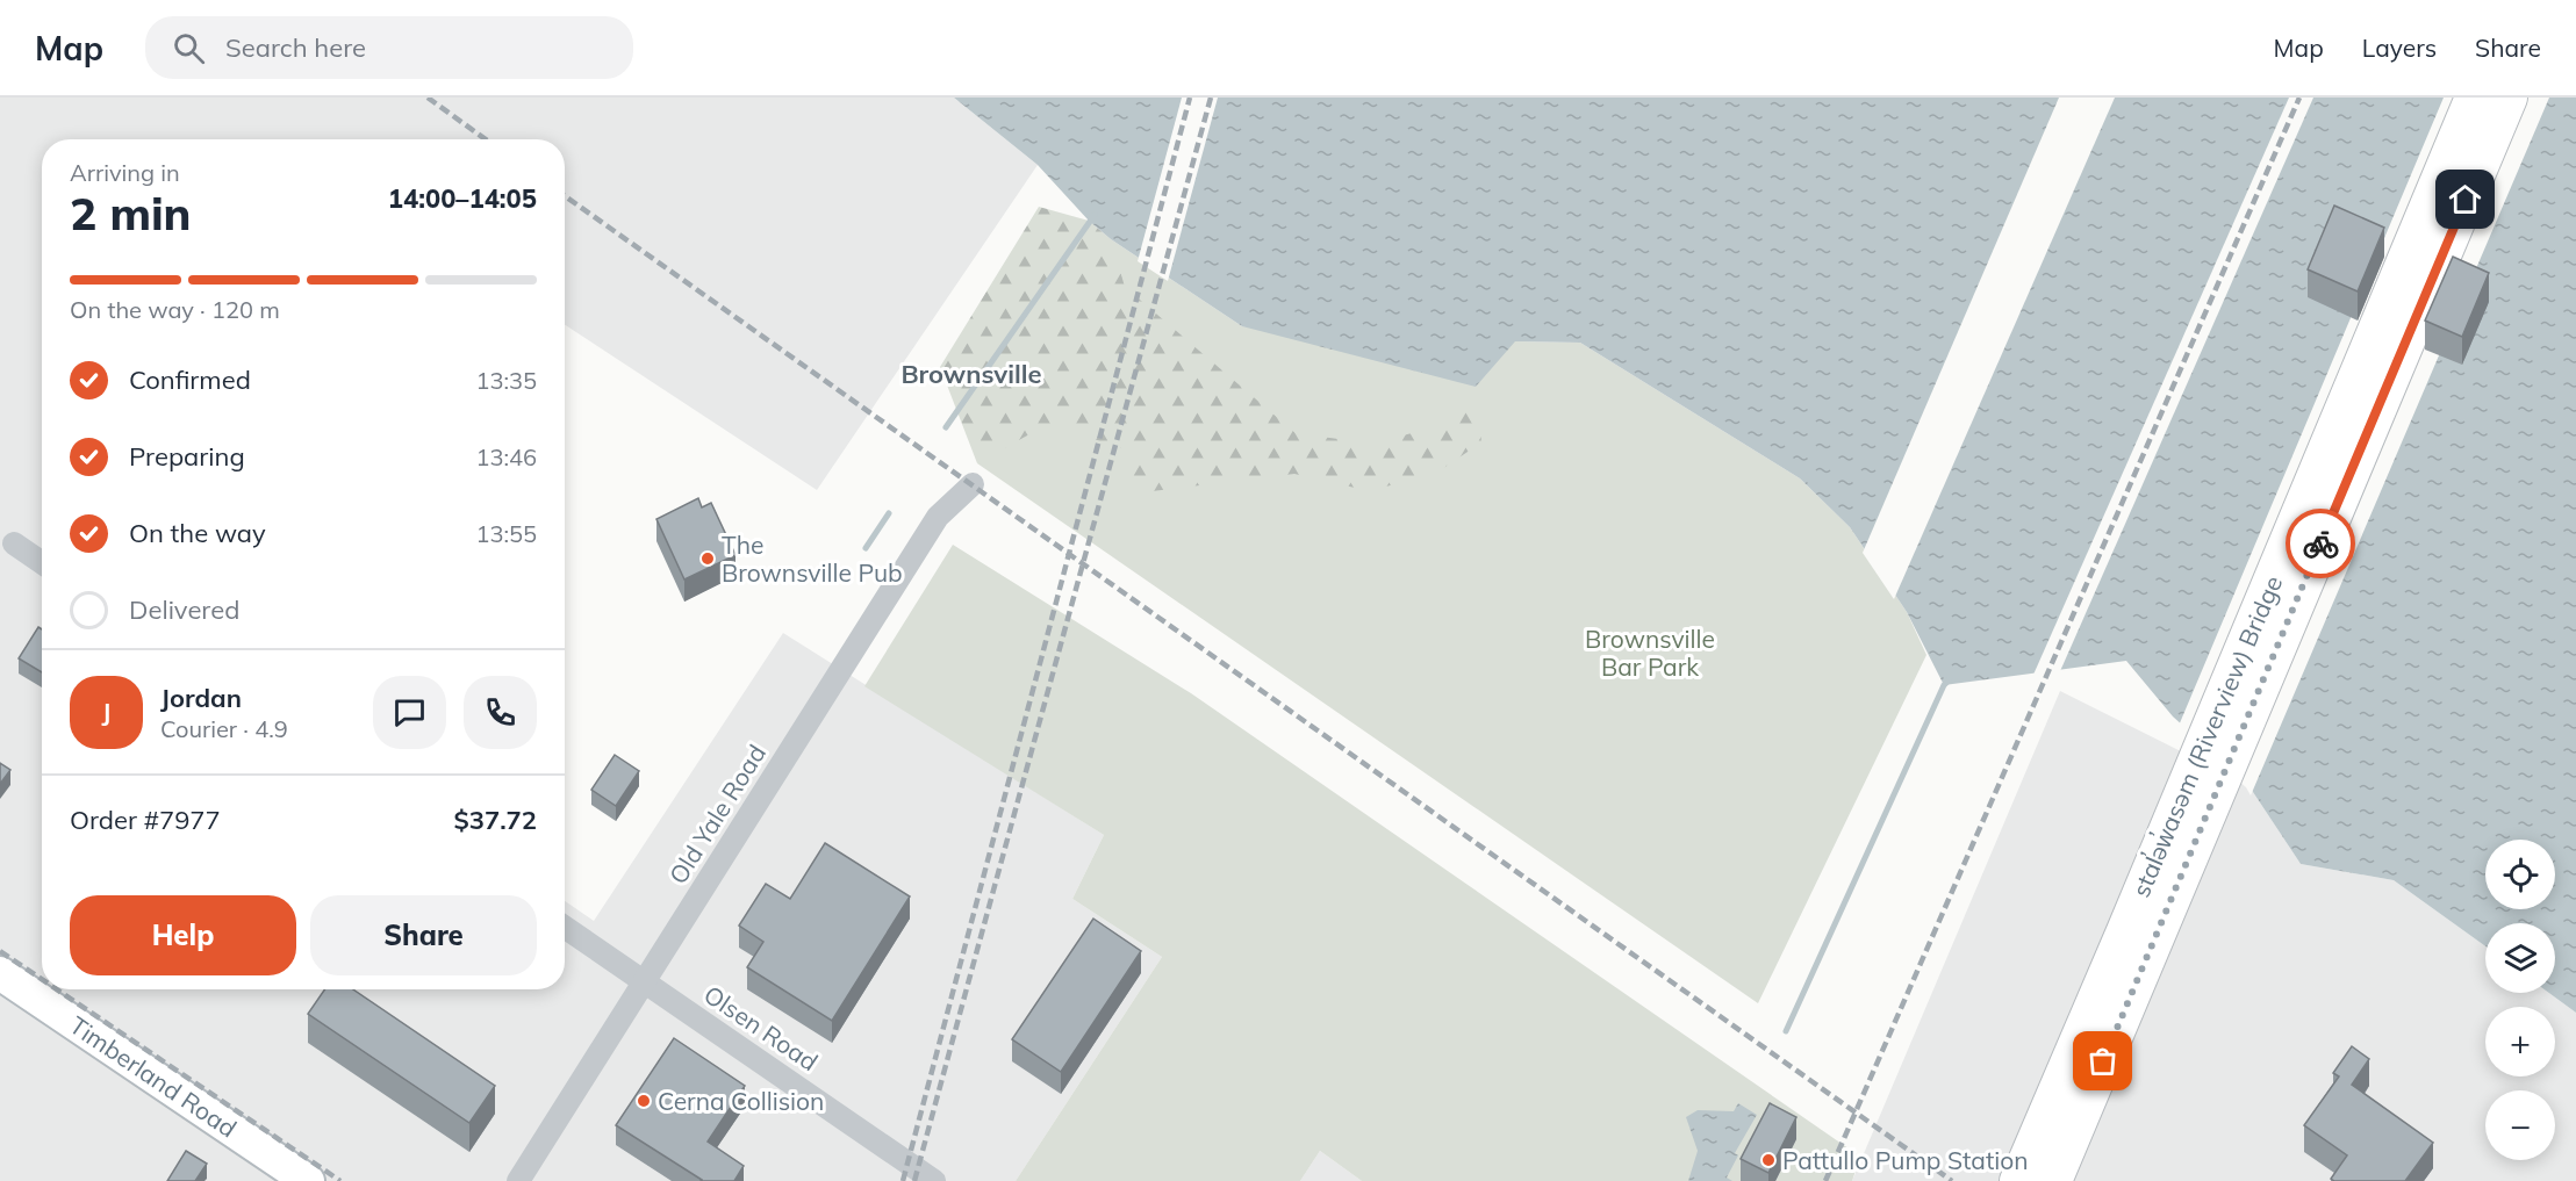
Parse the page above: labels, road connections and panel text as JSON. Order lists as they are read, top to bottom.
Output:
{
  "streets": {
    "main road": ["stal̕əw̓asəm (Riverview) Bridge"],
    "street": ["Old Yale Road", "Olsen Road", "Timberland Road"]
  },
  "crossings": [
    ["Old Yale Road", "Olsen Road"]
  ],
  "districts": ["Brownsville"],
  "parks": ["Brownsville Bar Park"],
  "places": ["The Brownsville Pub", "Cerna Collision", "Pattullo Pump Station"],
  "page": {
    "header": "Map",
    "search": "Search here",
    "nav": ["Map", "Layers", "Share"],
    "heading": ["2 min", "Arriving in", "14:00–14:05"],
    "panel": [
      "Jordan",
      "Courier · 4.9",
      "Order #7977",
      "$37.72"
    ],
    "bar": "On the way · 120 m",
    "list": [
      ["Confirmed", "13:35"],
      ["Preparing", "13:46"],
      ["On the way", "13:55"],
      "Delivered"
    ],
    "round": "J",
    "map_buttons": ["+", "−"],
    "buttons": ["Help", "Share"]
  }
}
